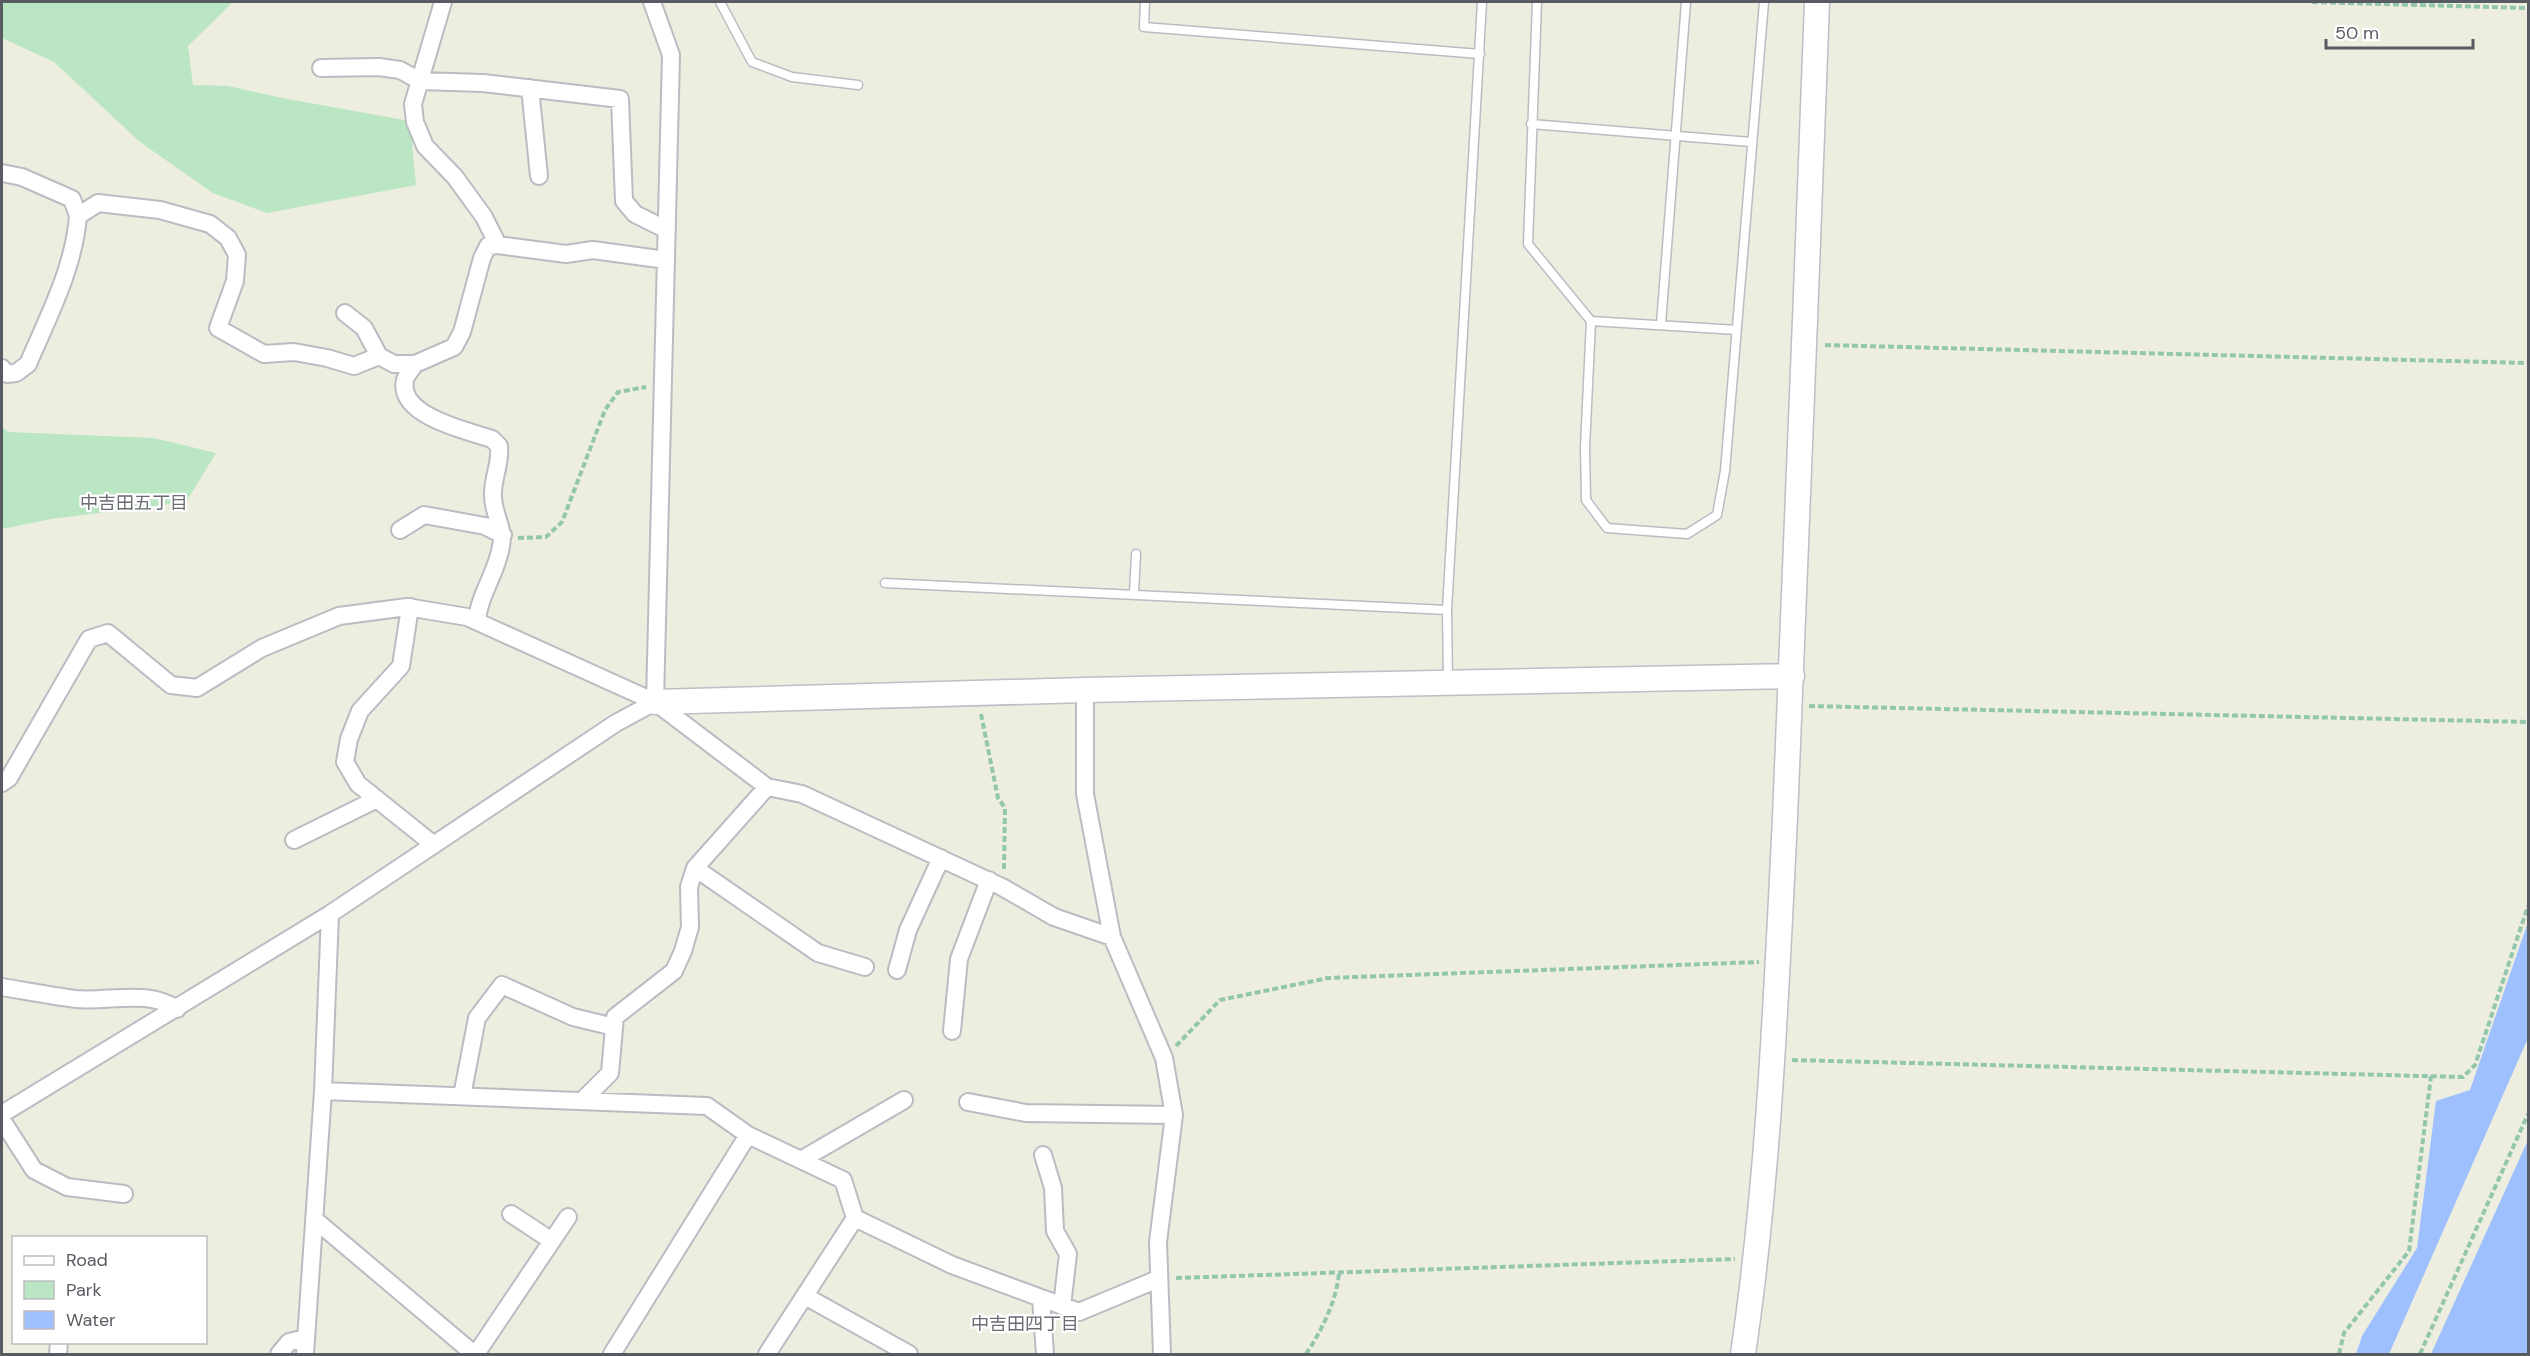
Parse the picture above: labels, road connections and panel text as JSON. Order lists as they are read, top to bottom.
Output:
{
  "districts": ["中吉田五丁目", "中吉田四丁目"],
  "legend": ["Road", "Park", "Water"],
  "scale_bar": "50 m"
}
